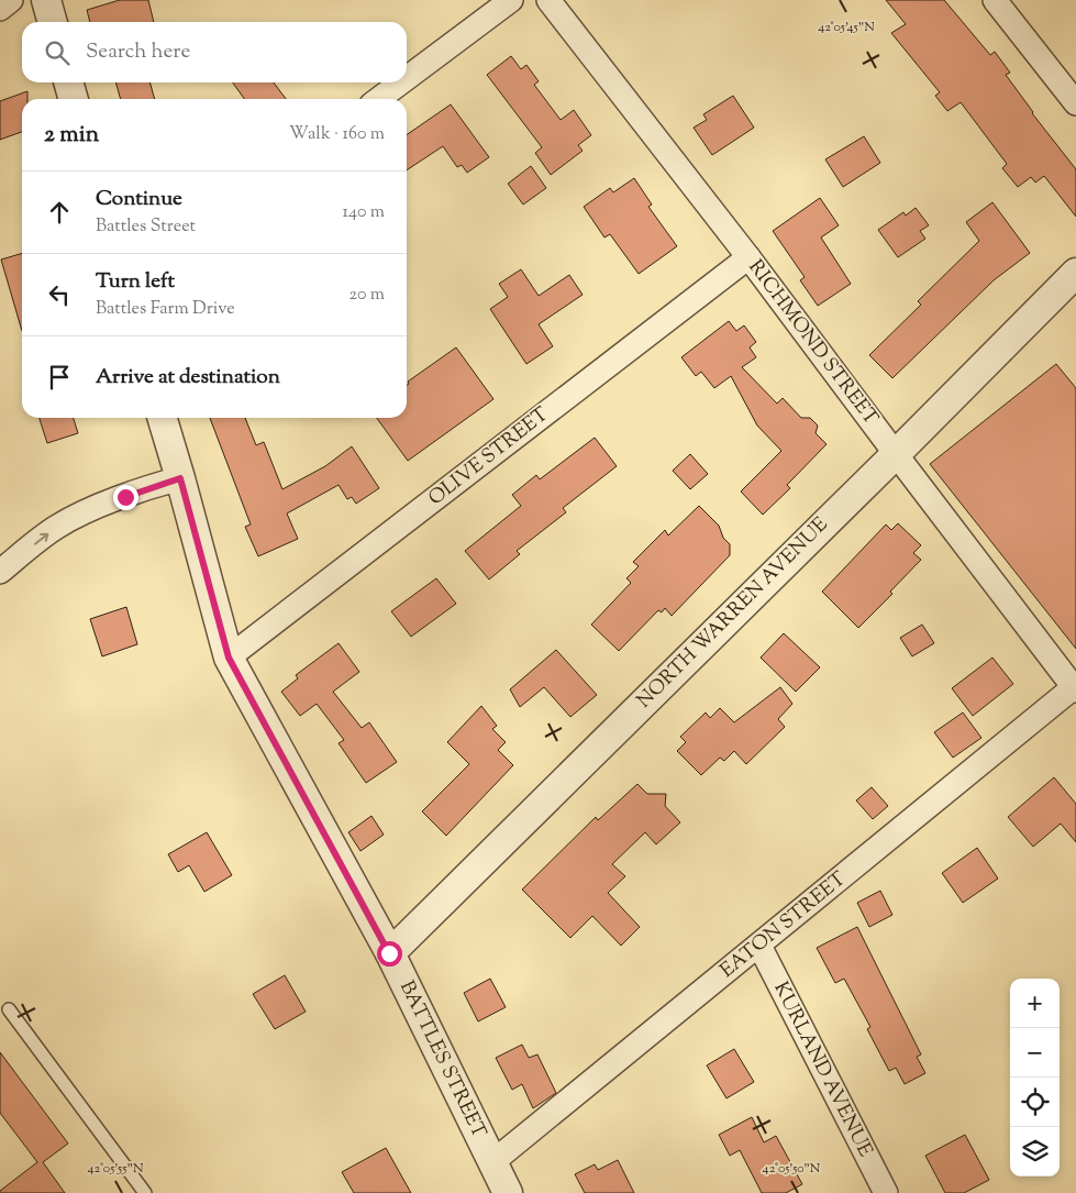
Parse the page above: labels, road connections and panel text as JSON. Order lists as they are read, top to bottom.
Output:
{
  "streets": {
    "street": [
      "RICHMOND STREET",
      "OLIVE STREET",
      "NORTH WARREN AVENUE",
      "EATON STREET",
      "BATTLES STREET",
      "KURLAND AVENUE"
    ]
  },
  "crossings": [
    ["RICHMOND STREET", "OLIVE STREET"],
    ["RICHMOND STREET", "NORTH WARREN AVENUE"],
    ["RICHMOND STREET", "EATON STREET"],
    ["OLIVE STREET", "BATTLES STREET"],
    ["NORTH WARREN AVENUE", "BATTLES STREET"],
    ["EATON STREET", "BATTLES STREET"],
    ["EATON STREET", "KURLAND AVENUE"]
  ],
  "page": {
    "search": "Search here",
    "heading": ["2 min", "Walk · 160 m"],
    "list": [
      ["Continue", "Battles Street", "140 m"],
      ["Turn left", "Battles Farm Drive", "20 m"],
      "Arrive at destination"
    ],
    "map_buttons": ["+", "−"]
  },
  "coordinates": ["42°05'45\"N", "42°05'55\"N", "42°05'50\"N"]
}
